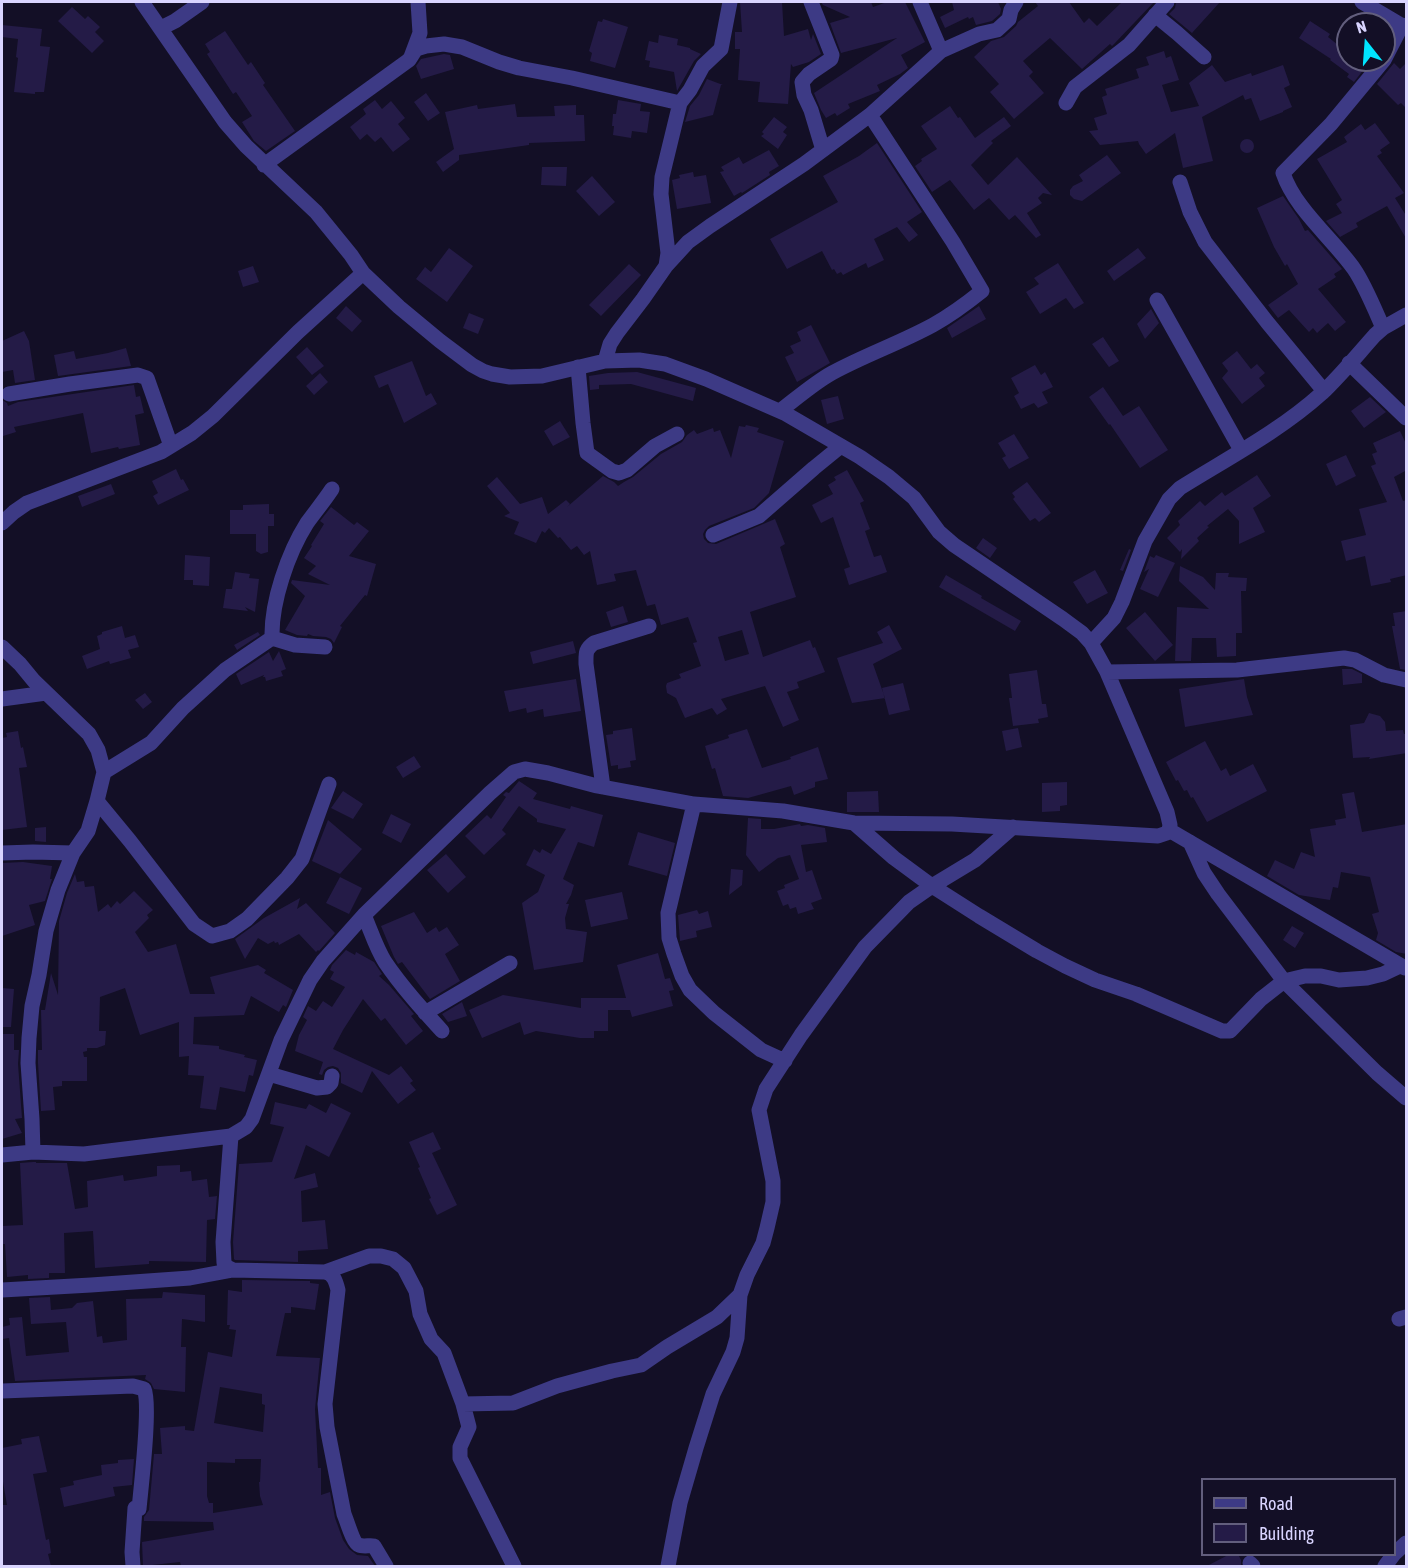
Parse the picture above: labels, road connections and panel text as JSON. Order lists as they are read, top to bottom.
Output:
{
  "legend": ["Road", "Building"],
  "north": "top"
}
